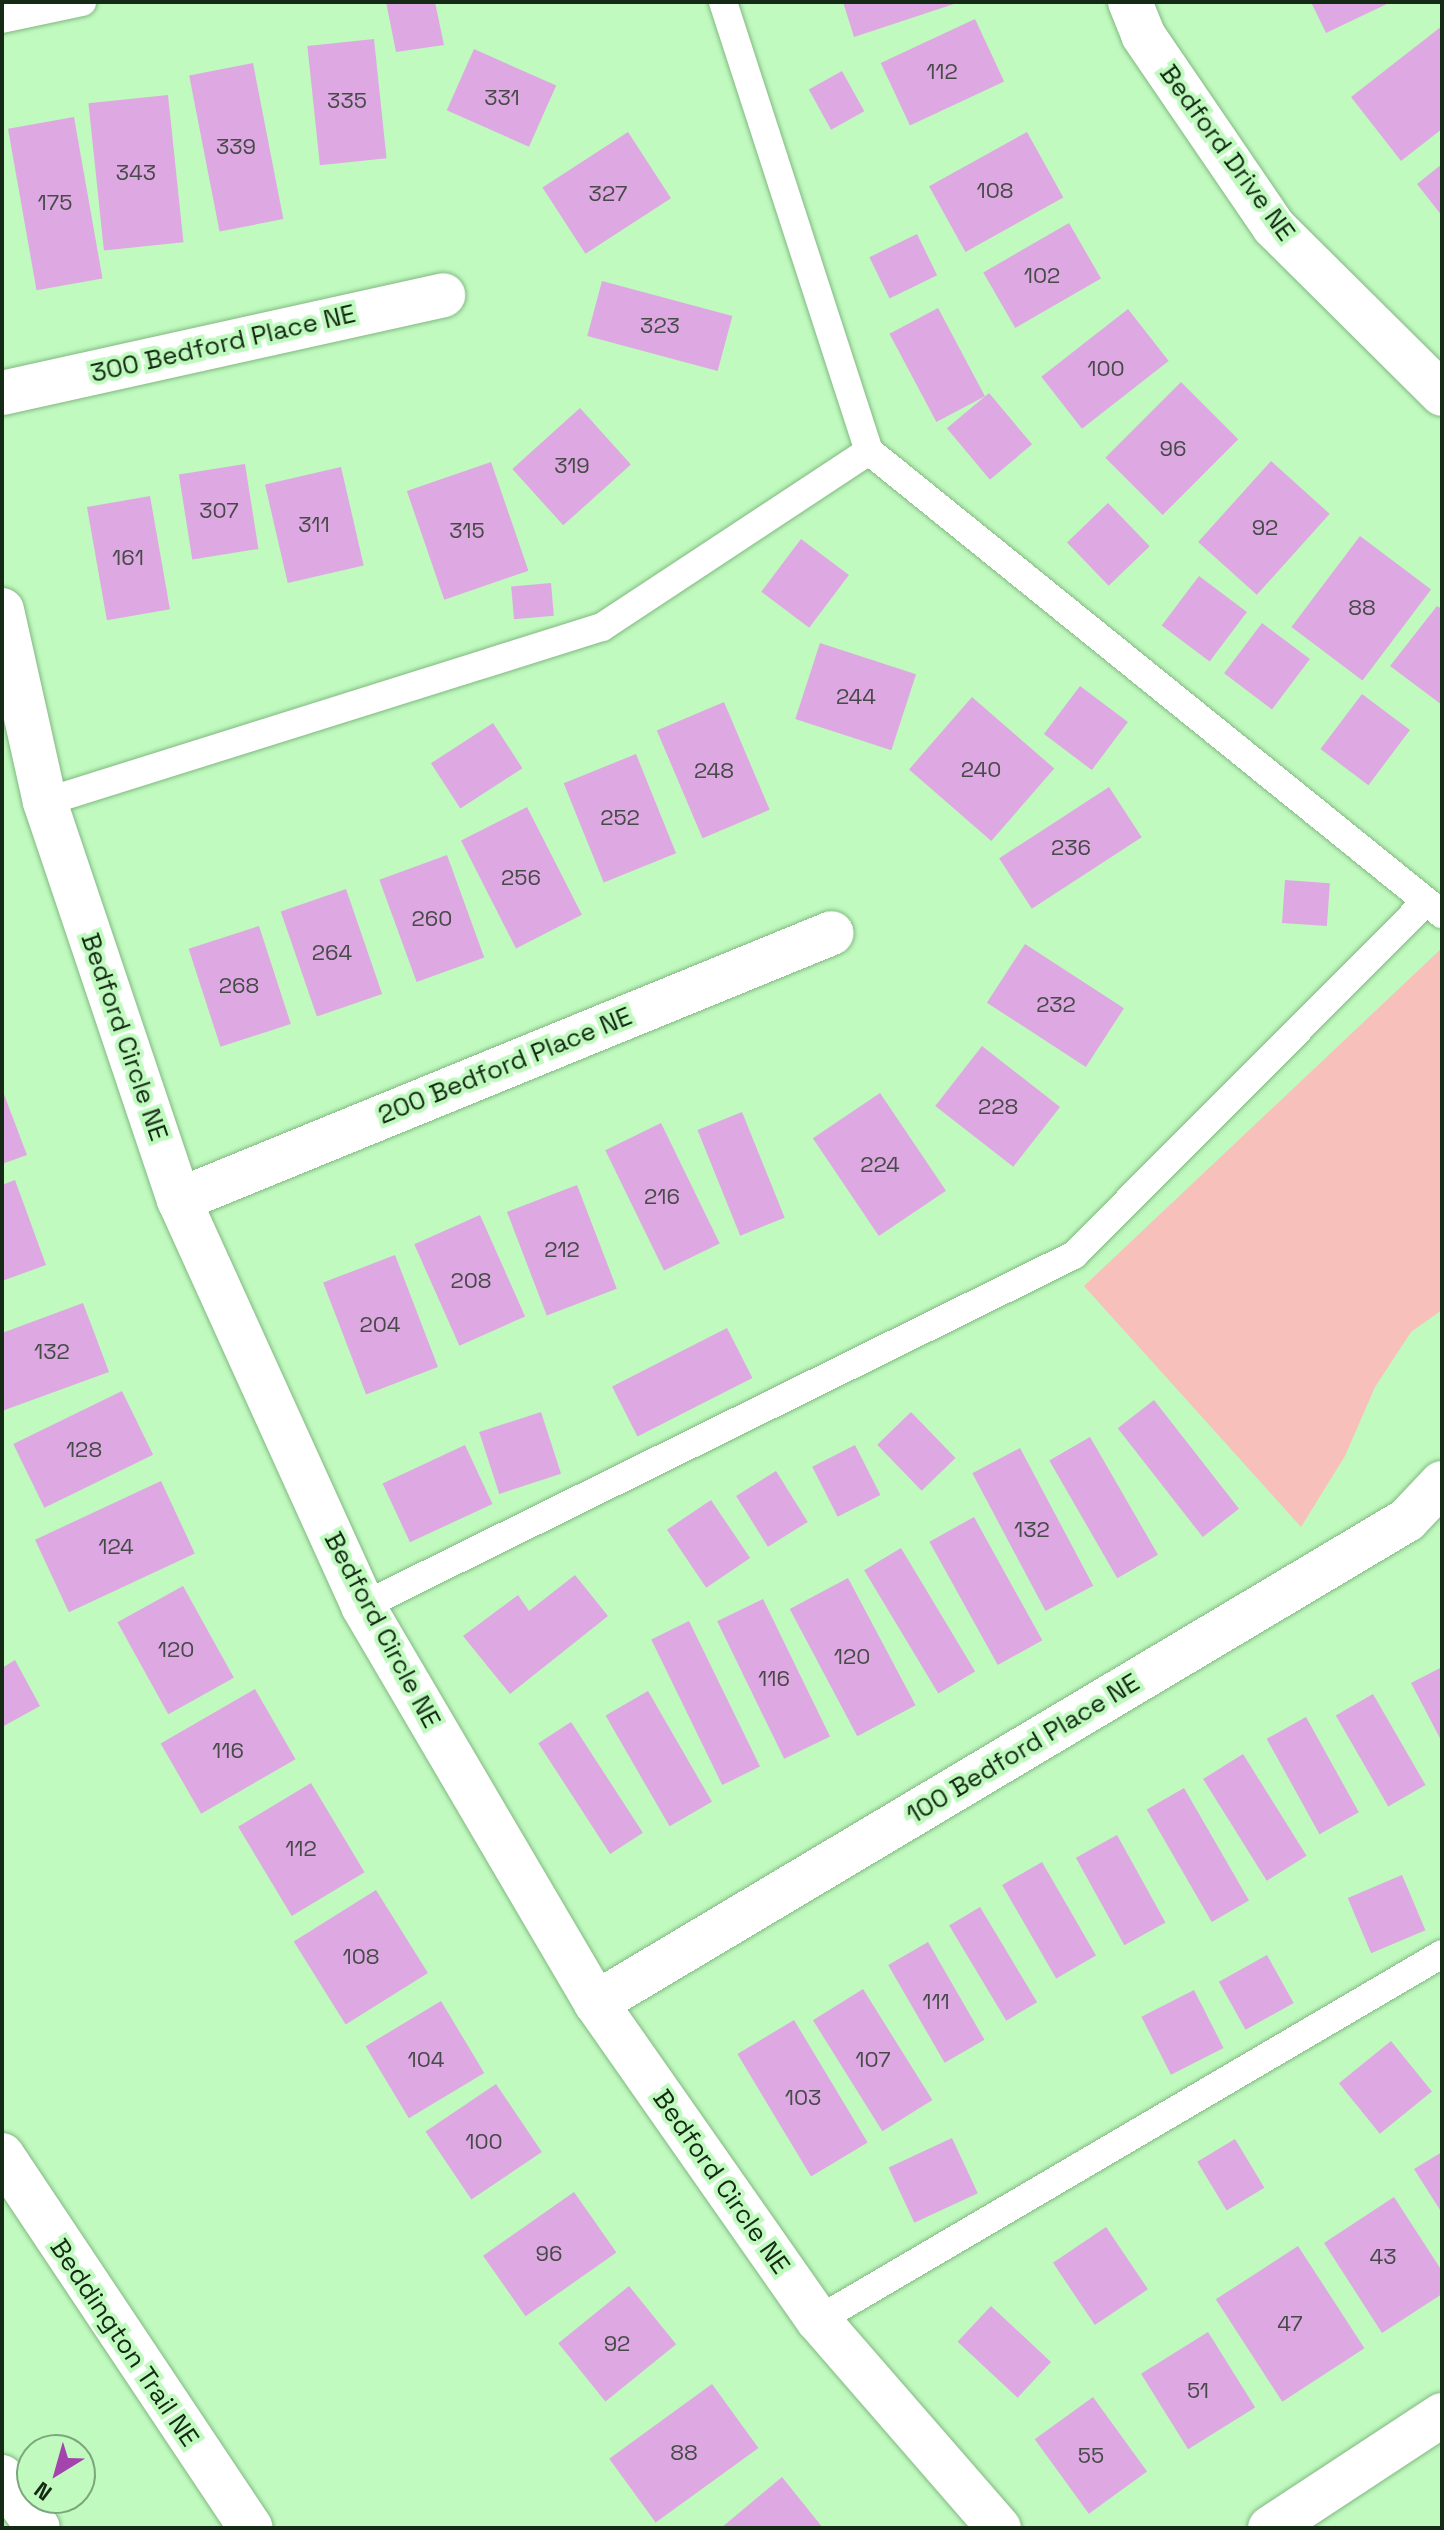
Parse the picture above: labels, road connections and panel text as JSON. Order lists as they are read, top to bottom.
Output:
{
  "streets": {
    "street": [
      "Bedford Drive NE",
      "300 Bedford Place NE",
      "Bedford Circle NE",
      "200 Bedford Place NE",
      "100 Bedford Place NE",
      "Beddington Trail NE"
    ]
  },
  "crossings": [
    ["Bedford Circle NE", "200 Bedford Place NE"],
    ["Bedford Circle NE", "100 Bedford Place NE"]
  ],
  "house_numbers": [
    "112",
    "331",
    "335",
    "339",
    "343",
    "108",
    "327",
    "175",
    "102",
    "323",
    "100",
    "96",
    "319",
    "307",
    "311",
    "92",
    "315",
    "161",
    "88",
    "244",
    "240",
    "248",
    "252",
    "236",
    "256",
    "260",
    "264",
    "268",
    "232",
    "228",
    "224",
    "216",
    "212",
    "208",
    "204",
    "132",
    "128",
    "132",
    "124",
    "120",
    "120",
    "116",
    "116",
    "112",
    "108",
    "111",
    "104",
    "107",
    "103",
    "100",
    "96",
    "43",
    "47",
    "92",
    "51",
    "88",
    "55"
  ],
  "north": "bottom left"
}
